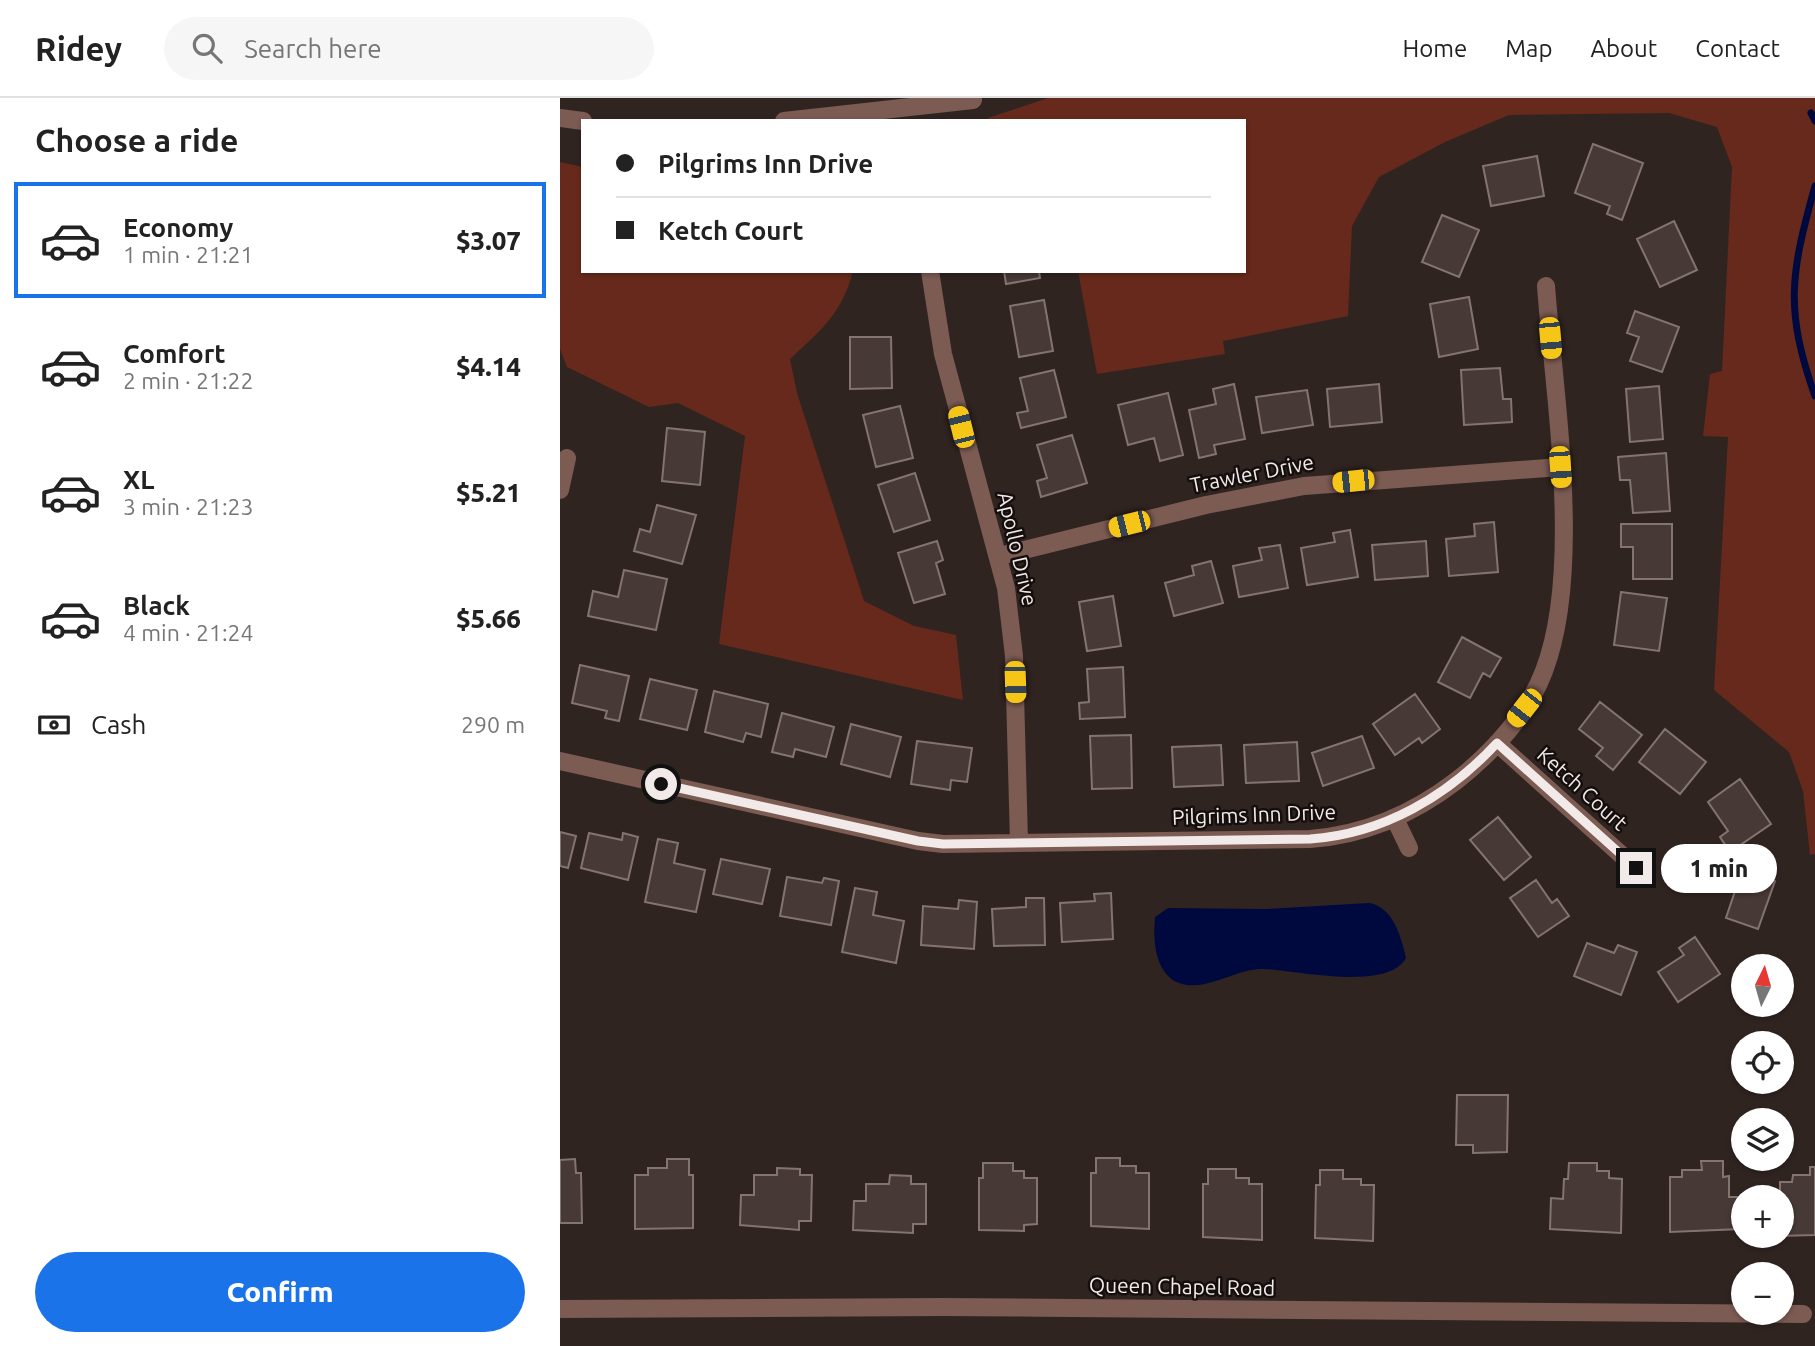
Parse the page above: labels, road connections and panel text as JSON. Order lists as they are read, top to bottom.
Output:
{
  "streets": {
    "street": [
      "Trawler Drive",
      "Apollo Drive",
      "Ketch Court",
      "Pilgrims Inn Drive",
      "Queen Chapel Road"
    ]
  },
  "crossings": [
    ["Trawler Drive", "Apollo Drive"],
    ["Trawler Drive", "Pilgrims Inn Drive"],
    ["Apollo Drive", "Pilgrims Inn Drive"],
    ["Ketch Court", "Pilgrims Inn Drive"]
  ],
  "north": "top",
  "page": {
    "header": "Ridey",
    "search": "Search here",
    "nav": [
      "Home",
      "Map",
      "About",
      "Contact"
    ],
    "heading": "Choose a ride",
    "banner": ["Pilgrims Inn Drive", "Ketch Court"],
    "list": [
      {
        "name": "Economy",
        "note": "1 min · 21:21",
        "value": "$3.07"
      },
      {
        "name": "Comfort",
        "note": "2 min · 21:22",
        "value": "$4.14"
      },
      {
        "name": "XL",
        "note": "3 min · 21:23",
        "value": "$5.21"
      },
      {
        "name": "Black",
        "note": "4 min · 21:24",
        "value": "$5.66"
      }
    ],
    "pay": ["Cash", "290 m"],
    "bubble": "1 min",
    "map_buttons": ["+", "−"],
    "buttons": "Confirm"
  }
}
